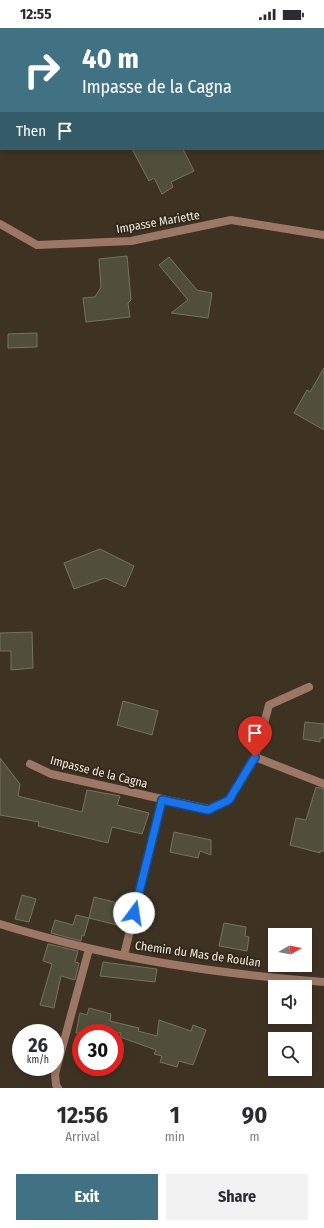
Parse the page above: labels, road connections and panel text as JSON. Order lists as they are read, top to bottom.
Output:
{
  "streets": {
    "street": ["Impasse Mariette", "Impasse de la Cagna", "Chemin du Mas de Roulan"]
  },
  "north": "right",
  "page": {
    "status": "12:55",
    "turn": ["40 m", "Impasse de la Cagna"],
    "then": "Then",
    "speed": "26 km/h",
    "limit": "30",
    "eta": [
      "12:56",
      "Arrival",
      "1",
      "min",
      "90",
      "m"
    ],
    "buttons": ["Exit", "Share"]
  }
}
